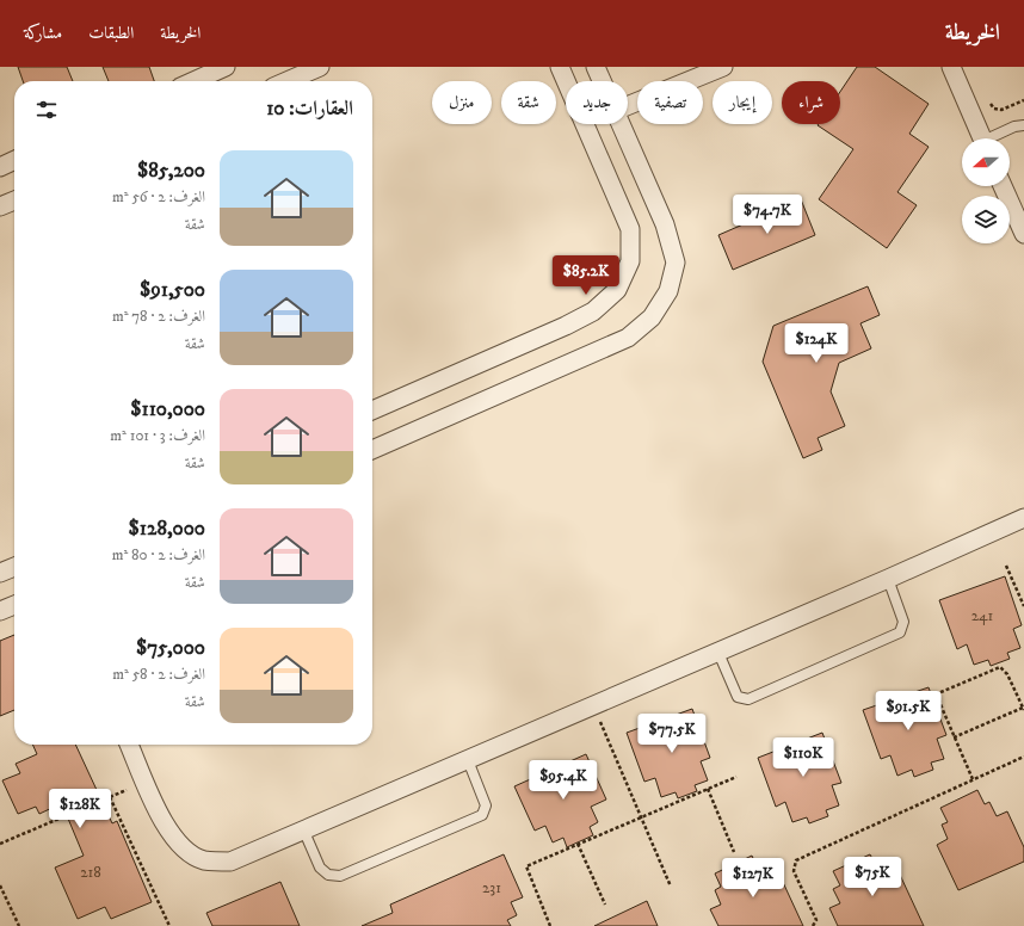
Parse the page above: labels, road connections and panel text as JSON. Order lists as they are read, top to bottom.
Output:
{
  "house_numbers": ["241", "218", "231"],
  "north": "left",
  "page": {
    "header": "الخريطة",
    "nav": ["الخريطة", "الطبقات", "مشاركة"],
    "chip": [
      "شراء",
      "إيجار",
      "تصفية",
      "جديد",
      "شقة",
      "منزل"
    ],
    "heading": "العقارات: 10",
    "list": [
      {
        "name": "$85,200",
        "note": "الغرف: 2 · 56 m² · شقة"
      },
      {
        "name": "$91,500",
        "note": "الغرف: 2 · 78 m² · شقة"
      },
      {
        "name": "$110,000",
        "note": "الغرف: 3 · 101 m² · شقة"
      },
      {
        "name": "$128,000",
        "note": "الغرف: 2 · 80 m² · شقة"
      },
      {
        "name": "$75,000",
        "note": "الغرف: 2 · 58 m² · شقة"
      }
    ],
    "price": [
      "$74.7K",
      "$85.2K",
      "$124K",
      "$91.5K",
      "$77.5K",
      "$110K",
      "$95.4K",
      "$128K",
      "$75K",
      "$127K"
    ]
  }
}
